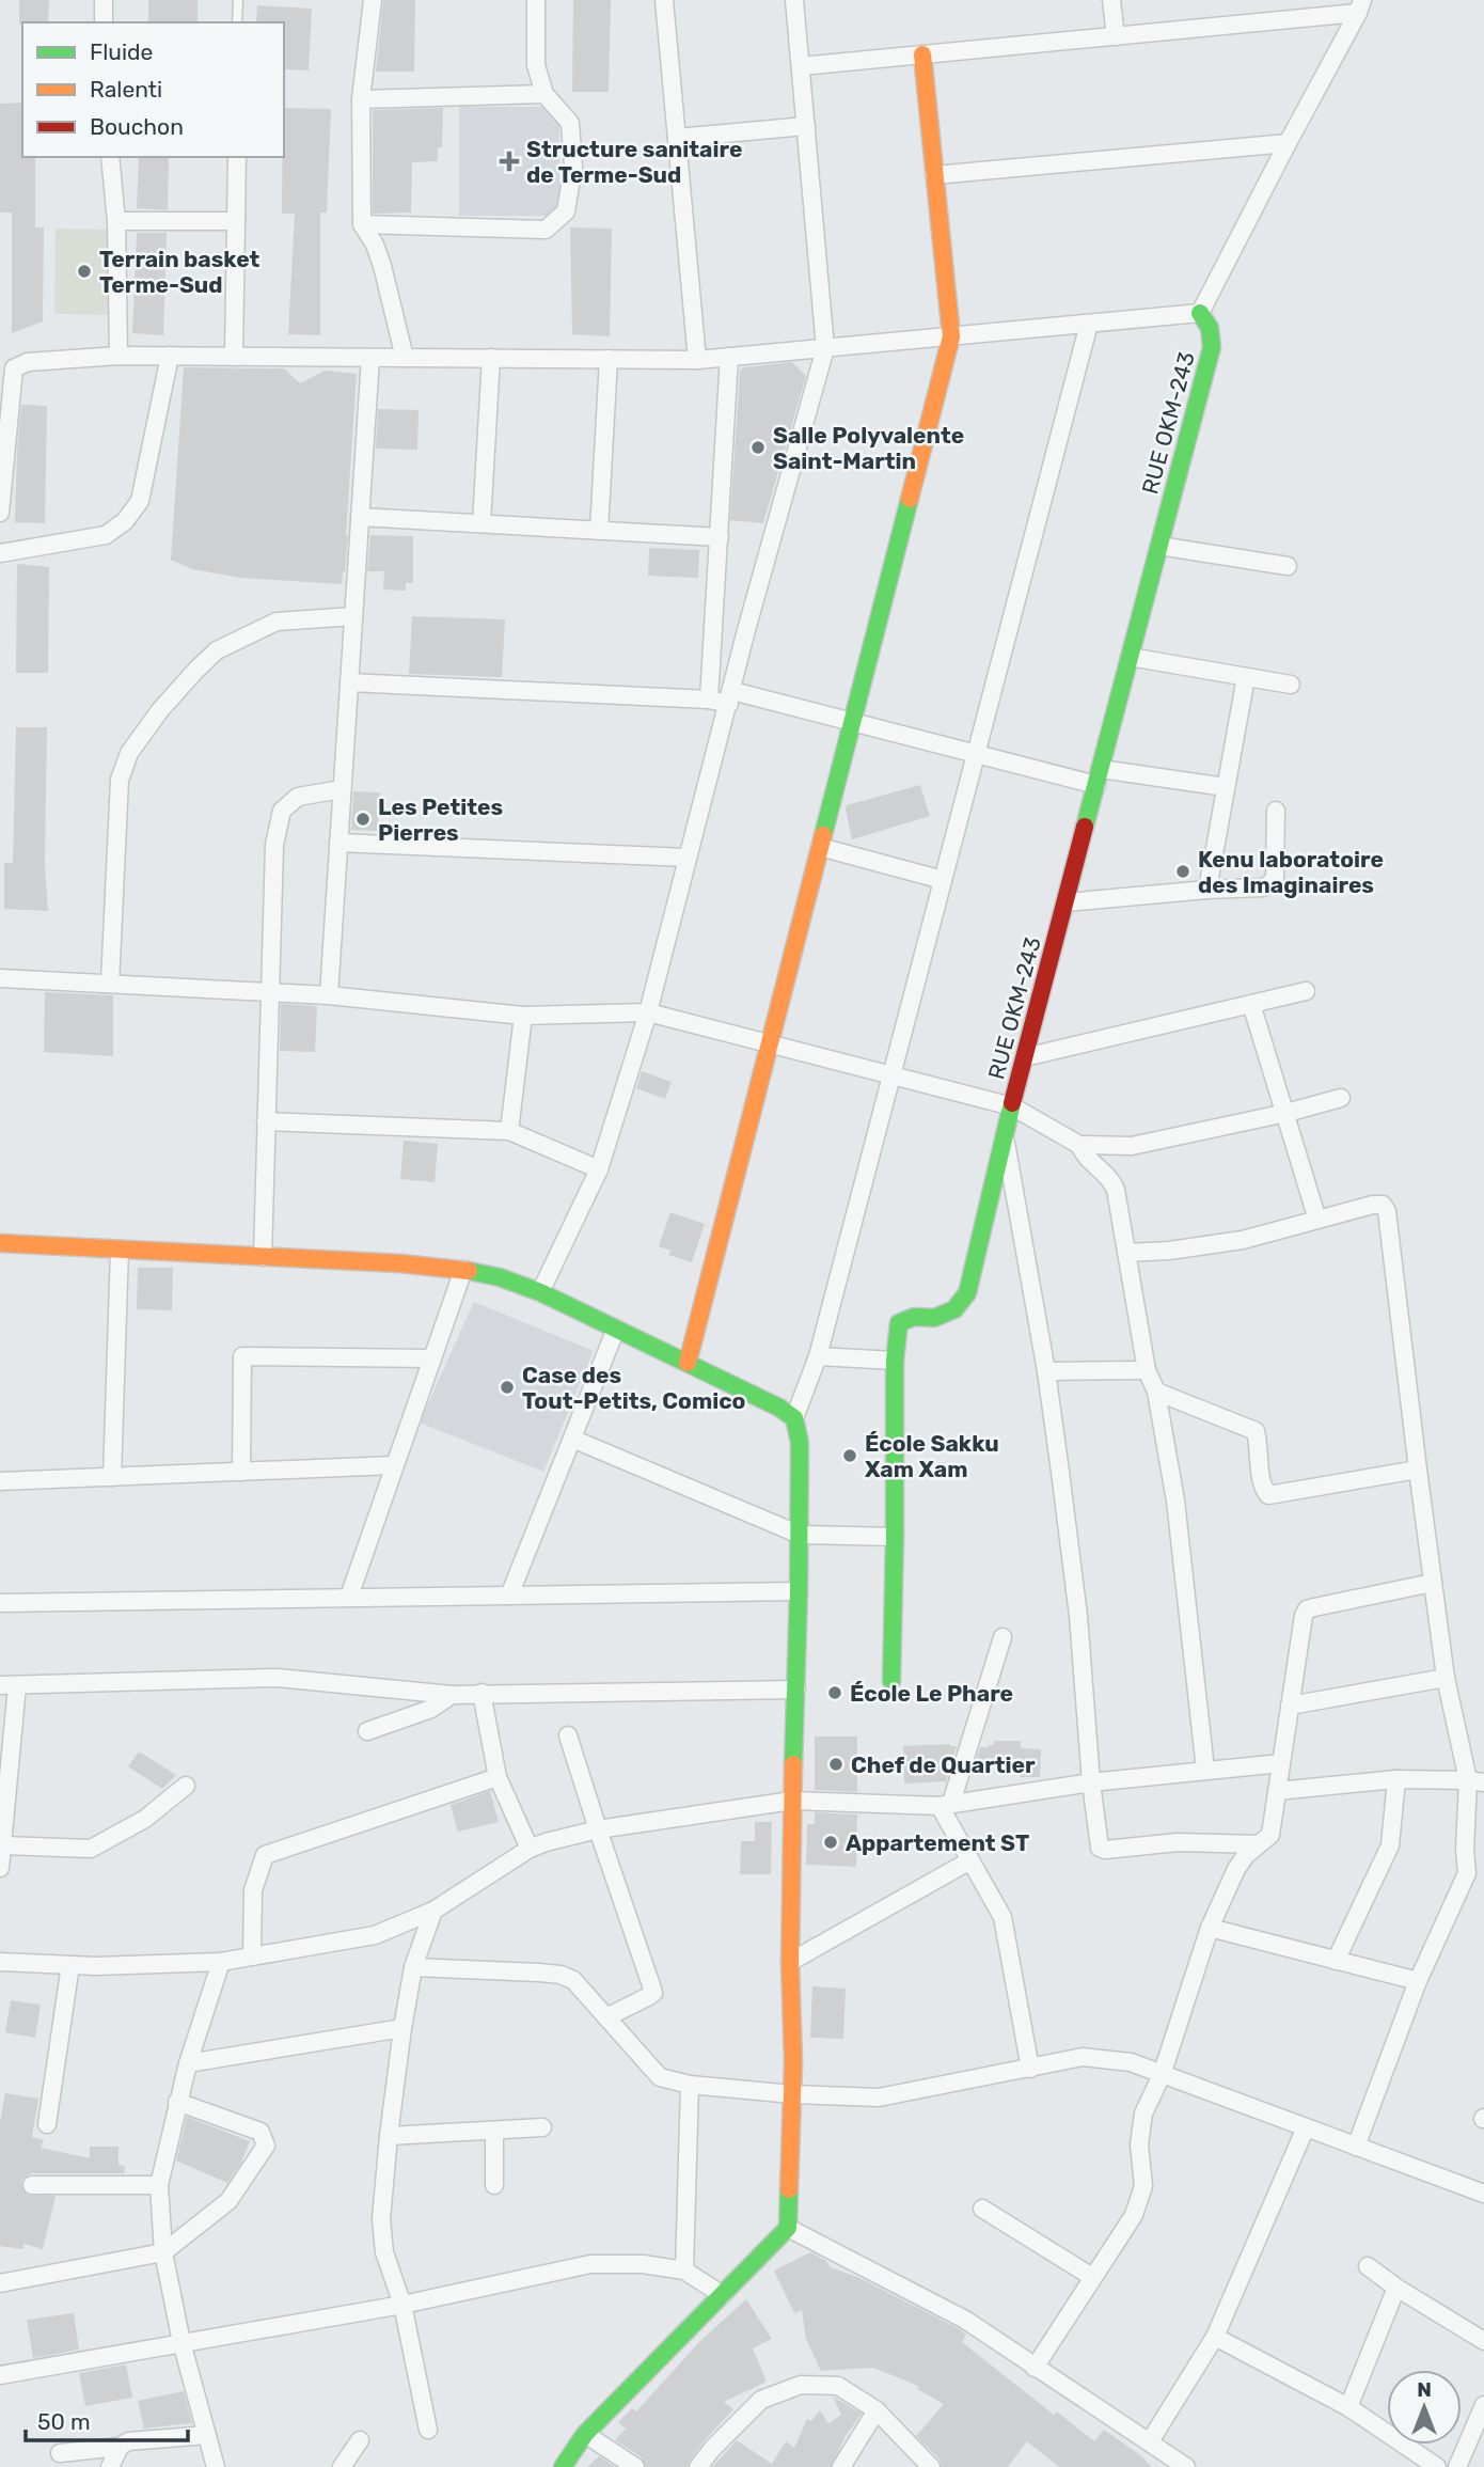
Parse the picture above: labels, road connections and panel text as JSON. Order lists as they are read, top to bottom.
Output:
{
  "streets": {
    "street": ["RUE OKM-243"]
  },
  "places": {
    "health": ["Structure sanitaire de Terme-Sud"],
    "other": [
      "Terrain basket Terme-Sud",
      "Salle Polyvalente Saint-Martin",
      "Les Petites Pierres",
      "Kenu laboratoire des Imaginaires",
      "Case des Tout-Petits, Comico",
      "École Sakku Xam Xam",
      "École Le Phare",
      "Chef de Quartier",
      "Appartement ST"
    ]
  },
  "legend": ["Fluide", "Ralenti", "Bouchon"],
  "scale_bar": "50 m",
  "north": "top"
}
